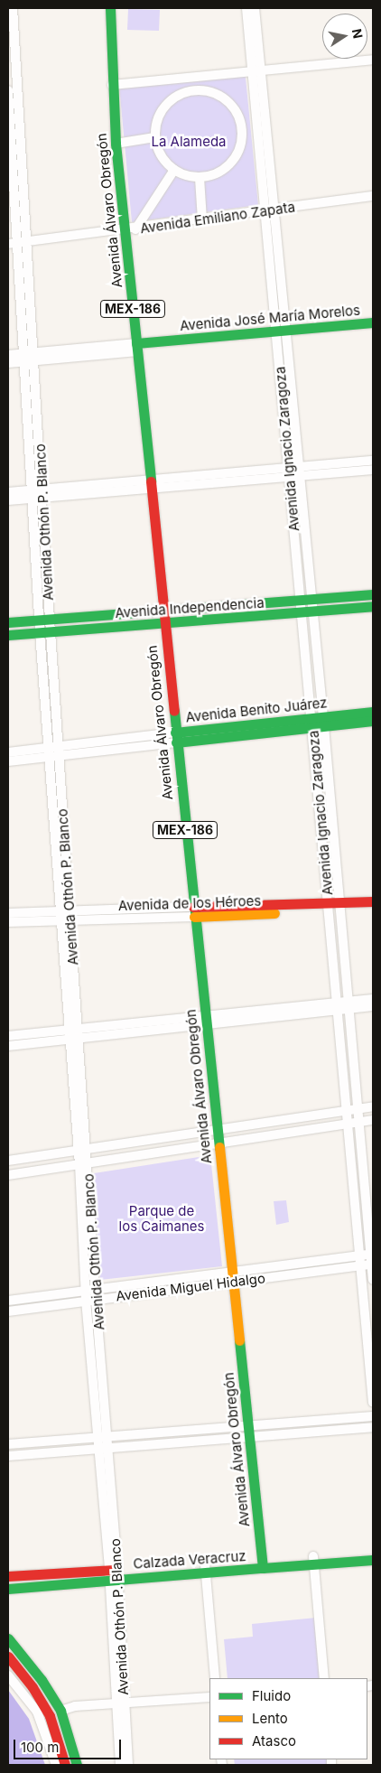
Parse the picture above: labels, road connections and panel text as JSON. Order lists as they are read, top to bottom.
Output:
{
  "streets": {
    "main road": [
      "Avenida Álvaro Obregón",
      "MEX-186",
      "Avenida José María Morelos",
      "Avenida Independencia",
      "Avenida Benito Juárez",
      "Avenida de los Héroes",
      "Calzada Veracruz"
    ],
    "street": [
      "Avenida Emiliano Zapata",
      "Avenida Ignacio Zaragoza",
      "Avenida Othón P. Blanco",
      "Avenida Miguel Hidalgo"
    ]
  },
  "crossings": [
    ["Avenida Álvaro Obregón", "Avenida Emiliano Zapata"],
    ["Avenida Álvaro Obregón", "Avenida José María Morelos"],
    ["Avenida Álvaro Obregón", "Avenida Independencia"],
    ["Avenida Álvaro Obregón", "Avenida Benito Juárez"],
    ["Avenida Álvaro Obregón", "Avenida de los Héroes"],
    ["Avenida Álvaro Obregón", "Avenida Miguel Hidalgo"],
    ["Avenida Álvaro Obregón", "Calzada Veracruz"],
    ["Avenida Emiliano Zapata", "Avenida Ignacio Zaragoza"],
    ["Avenida Emiliano Zapata", "Avenida Othón P. Blanco"],
    ["Avenida José María Morelos", "Avenida Ignacio Zaragoza"],
    ["Avenida José María Morelos", "Avenida Othón P. Blanco"],
    ["Avenida Ignacio Zaragoza", "Avenida Independencia"],
    ["Avenida Ignacio Zaragoza", "Avenida Benito Juárez"],
    ["Avenida Ignacio Zaragoza", "Avenida de los Héroes"],
    ["Avenida Ignacio Zaragoza", "Avenida Miguel Hidalgo"],
    ["Avenida Othón P. Blanco", "Avenida Independencia"],
    ["Avenida Othón P. Blanco", "Avenida Benito Juárez"],
    ["Avenida Othón P. Blanco", "Avenida de los Héroes"],
    ["Avenida Othón P. Blanco", "Avenida Miguel Hidalgo"],
    ["Avenida Othón P. Blanco", "Calzada Veracruz"]
  ],
  "parks": ["La Alameda", "Parque de los Caimanes"],
  "legend": ["Fluido", "Lento", "Atasco"],
  "scale_bar": "100 m",
  "north": "right"
}
